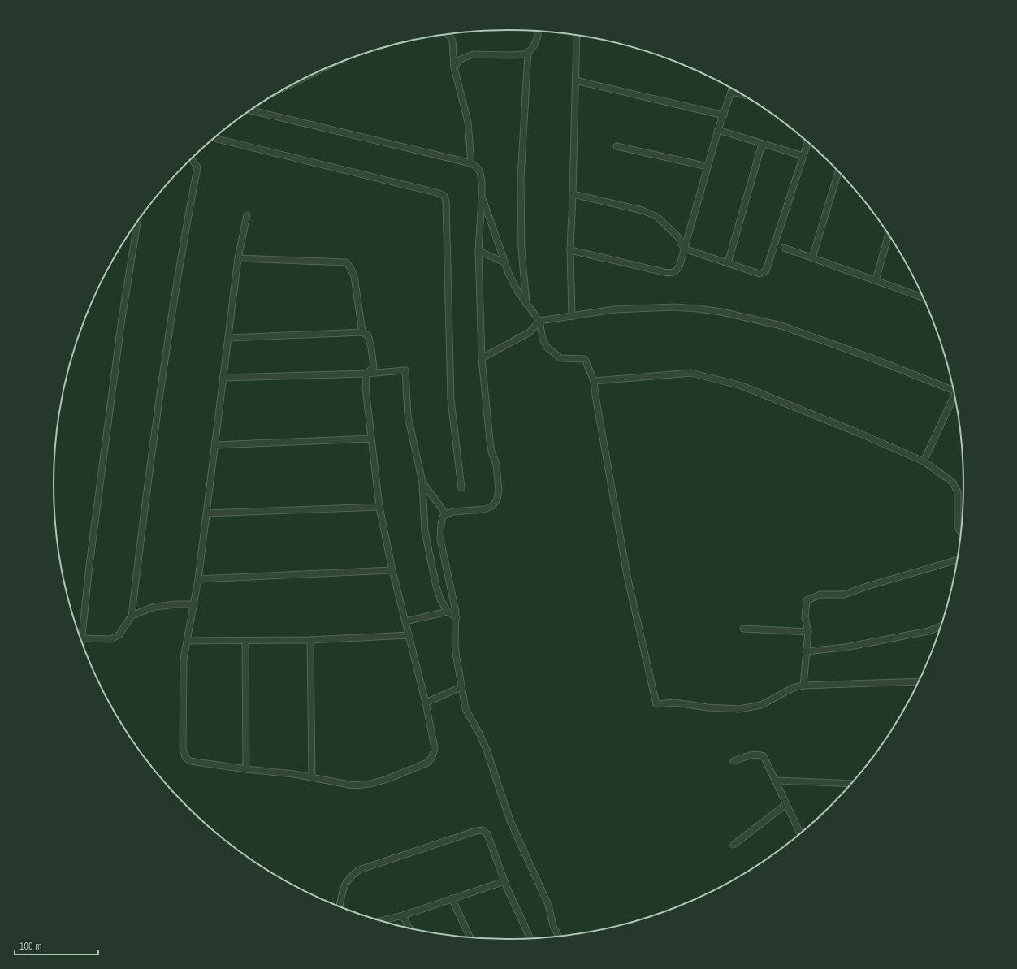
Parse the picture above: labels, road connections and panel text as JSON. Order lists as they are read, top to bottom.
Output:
{
  "scale_bar": "100 m"
}
